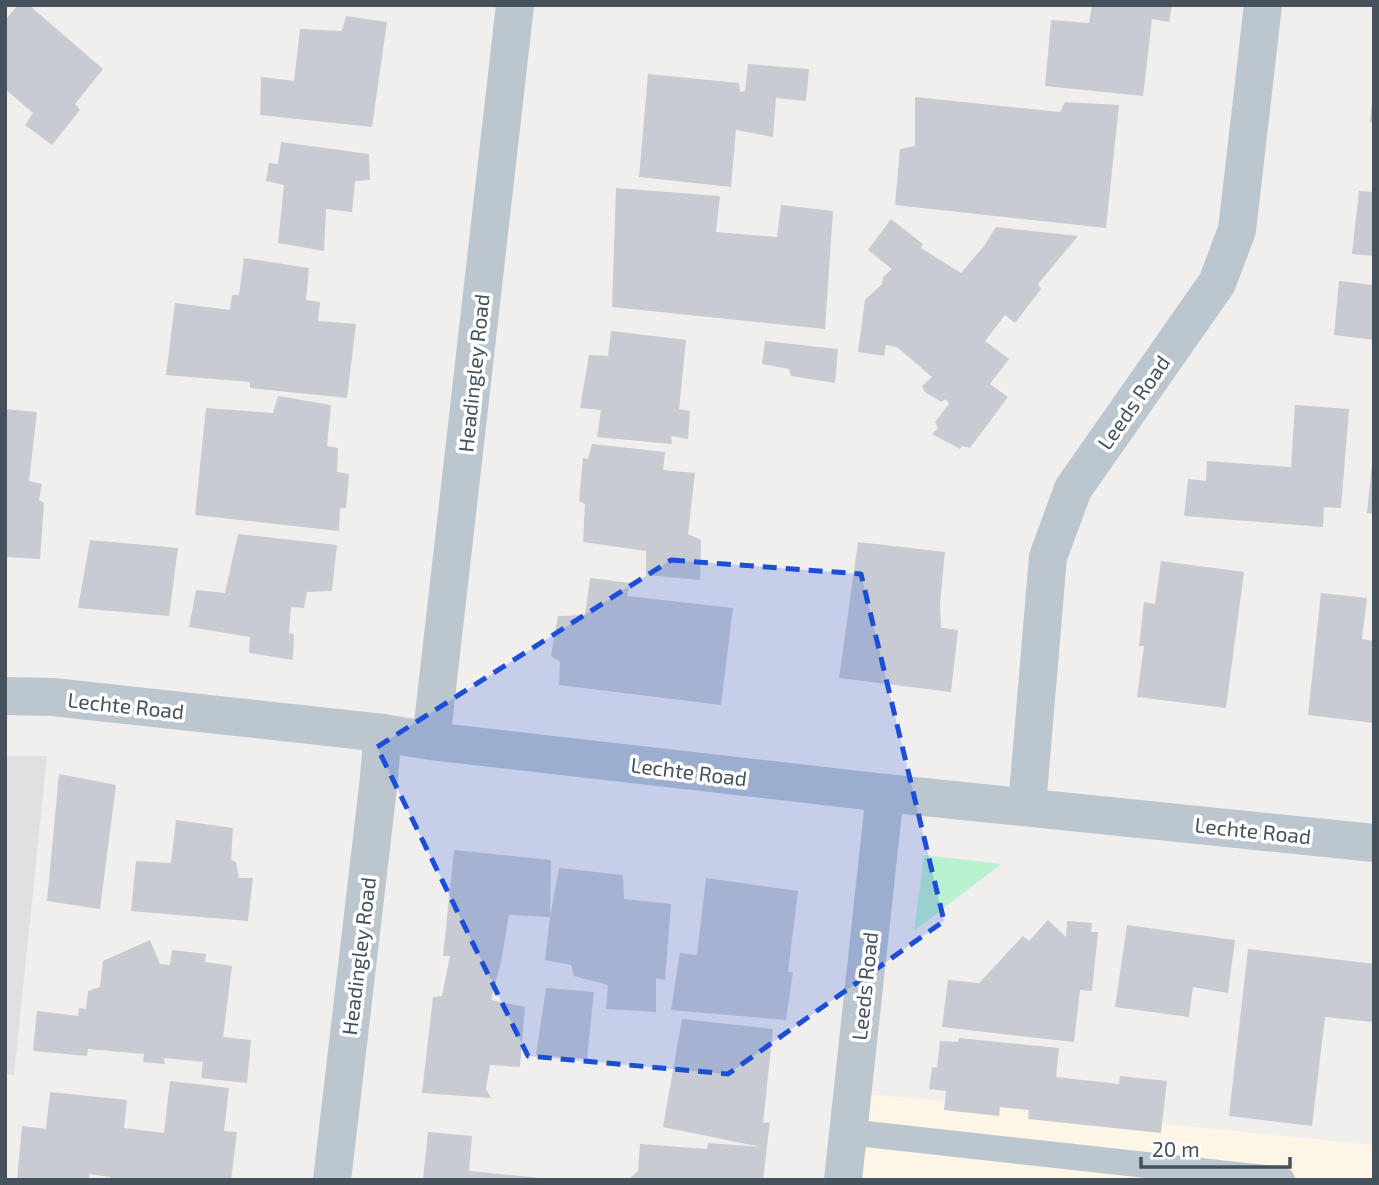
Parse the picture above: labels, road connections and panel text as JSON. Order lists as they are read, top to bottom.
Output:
{
  "streets": {
    "street": ["Headingley Road", "Leeds Road", "Lechte Road"]
  },
  "crossings": [
    ["Headingley Road", "Lechte Road"],
    ["Leeds Road", "Lechte Road"]
  ],
  "scale_bar": "20 m"
}
